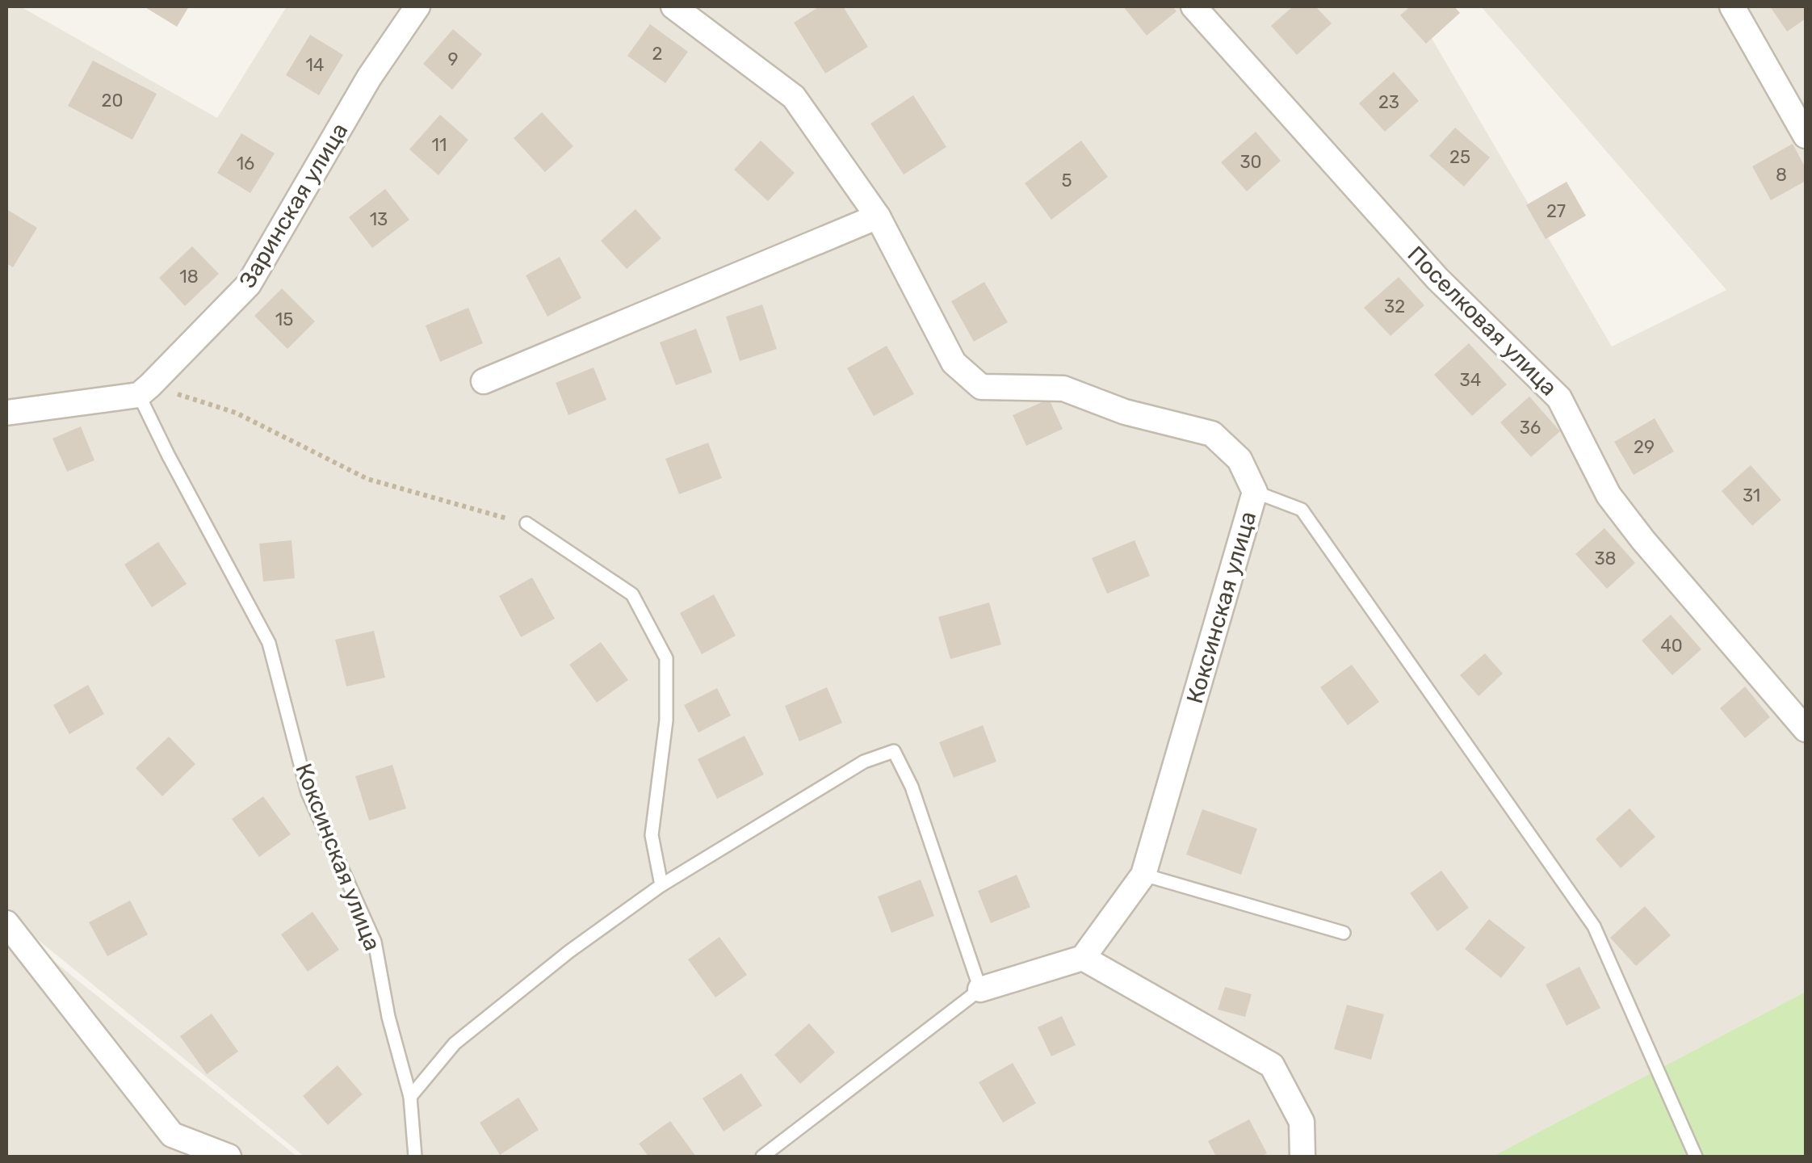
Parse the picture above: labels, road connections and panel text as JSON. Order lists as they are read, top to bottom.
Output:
{
  "streets": {
    "street": ["Заринская улица", "Поселковая улица", "Коксинская улица"]
  },
  "crossings": [
    ["Заринская улица", "Коксинская улица"]
  ],
  "house_numbers": [
    "2",
    "9",
    "14",
    "20",
    "23",
    "11",
    "25",
    "30",
    "16",
    "8",
    "5",
    "27",
    "13",
    "18",
    "32",
    "15",
    "34",
    "36",
    "29",
    "31",
    "38",
    "40"
  ]
}
